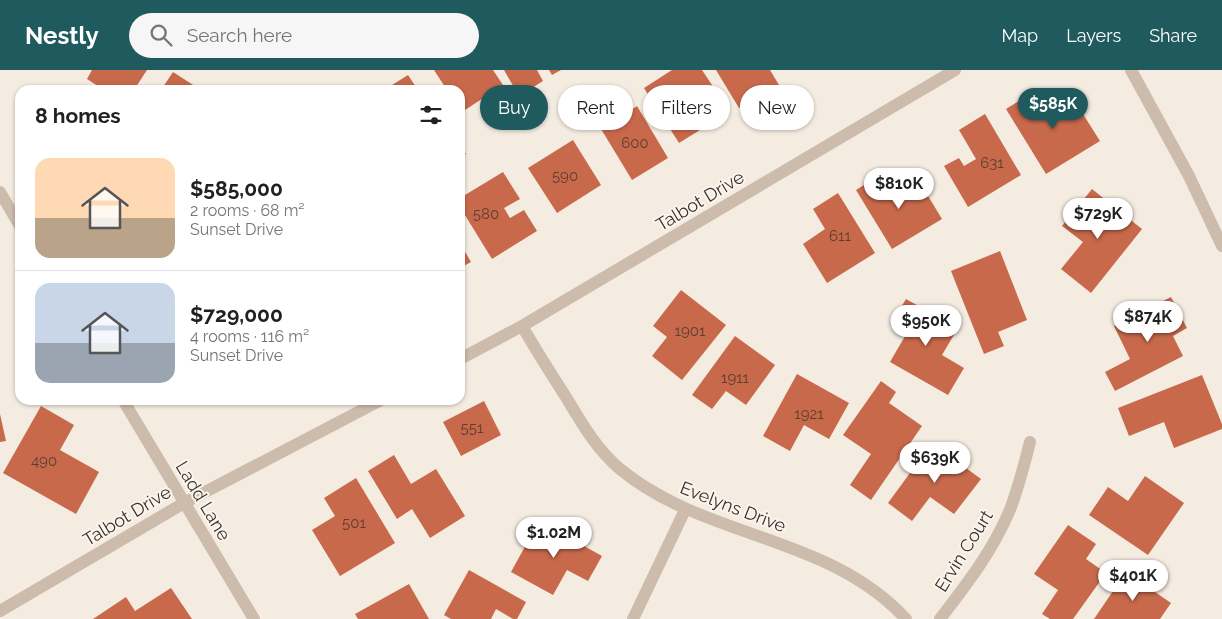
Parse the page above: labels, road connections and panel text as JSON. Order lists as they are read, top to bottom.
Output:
{
  "streets": {
    "street": [
      "Talbot Drive",
      "Ladd Lane",
      "Evelyns Drive",
      "Ervin Court"
    ]
  },
  "crossings": [
    ["Talbot Drive", "Ladd Lane"],
    ["Talbot Drive", "Evelyns Drive"]
  ],
  "house_numbers": [
    "600",
    "631",
    "590",
    "580",
    "611",
    "1901",
    "1911",
    "1921",
    "551",
    "490",
    "501"
  ],
  "page": {
    "header": "Nestly",
    "search": "Search here",
    "nav": ["Map", "Layers", "Share"],
    "chip": [
      "Buy",
      "Rent",
      "Filters",
      "New"
    ],
    "heading": "8 homes",
    "price": [
      "$585K",
      "$810K",
      "$729K",
      "$874K",
      "$950K",
      "$639K",
      "$1.02M",
      "$401K"
    ],
    "list": [
      {
        "name": "$585,000",
        "note": "2 rooms · 68 m² · Sunset Drive"
      },
      {
        "name": "$729,000",
        "note": "4 rooms · 116 m² · Sunset Drive"
      }
    ]
  }
}
